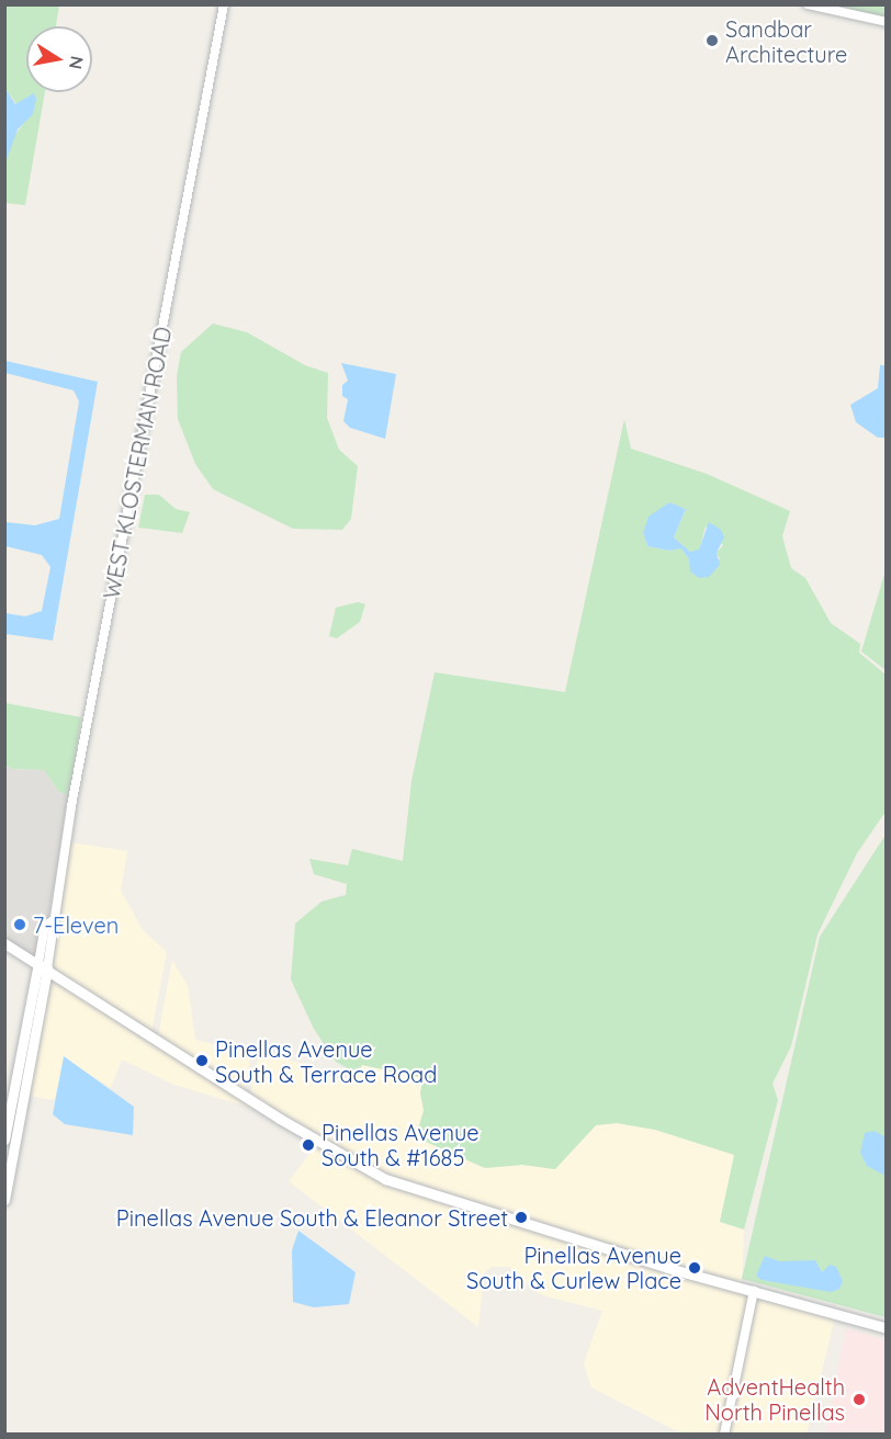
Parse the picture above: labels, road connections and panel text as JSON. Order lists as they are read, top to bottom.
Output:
{
  "streets": {
    "street": ["WEST KLOSTERMAN ROAD"]
  },
  "places": [
    "Sandbar Architecture",
    "7-Eleven",
    "Pinellas Avenue South & Terrace Road",
    "Pinellas Avenue South & #1685",
    "Pinellas Avenue South & Eleanor Street",
    "Pinellas Avenue South & Curlew Place",
    "AdventHealth North Pinellas"
  ],
  "north": "right"
}
